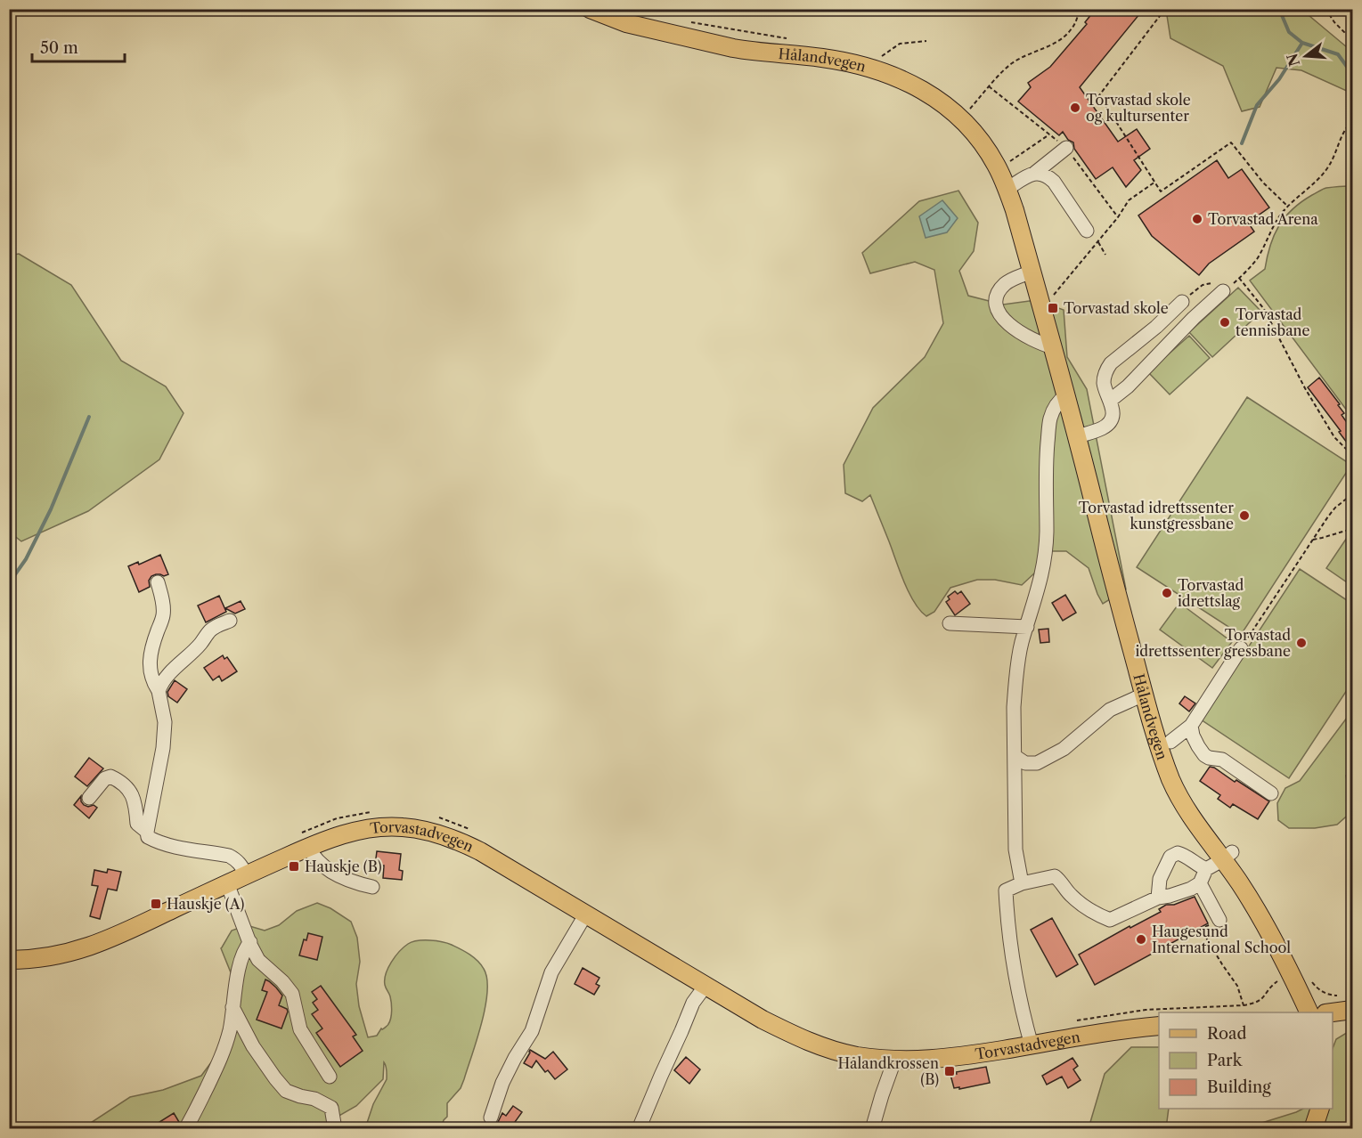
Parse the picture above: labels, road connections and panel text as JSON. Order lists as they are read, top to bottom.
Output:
{
  "streets": {
    "main road": ["Hålandvegen", "Torvastadvegen"]
  },
  "places": {
    "other": [
      "Torvastad skole og kultursenter",
      "Torvastad Arena",
      "Torvastad tennisbane",
      "Torvastad idrettssenter kunstgressbane",
      "Torvastad idrettslag",
      "Torvastad idrettssenter gressbane",
      "Haugesund International School"
    ],
    "transit": [
      "Torvastad skole",
      "Hauskje (B)",
      "Hauskje (A)",
      "Hålandkrossen (B)"
    ]
  },
  "legend": ["Road", "Park", "Building"],
  "scale_bar": "50 m",
  "north": "left"
}
